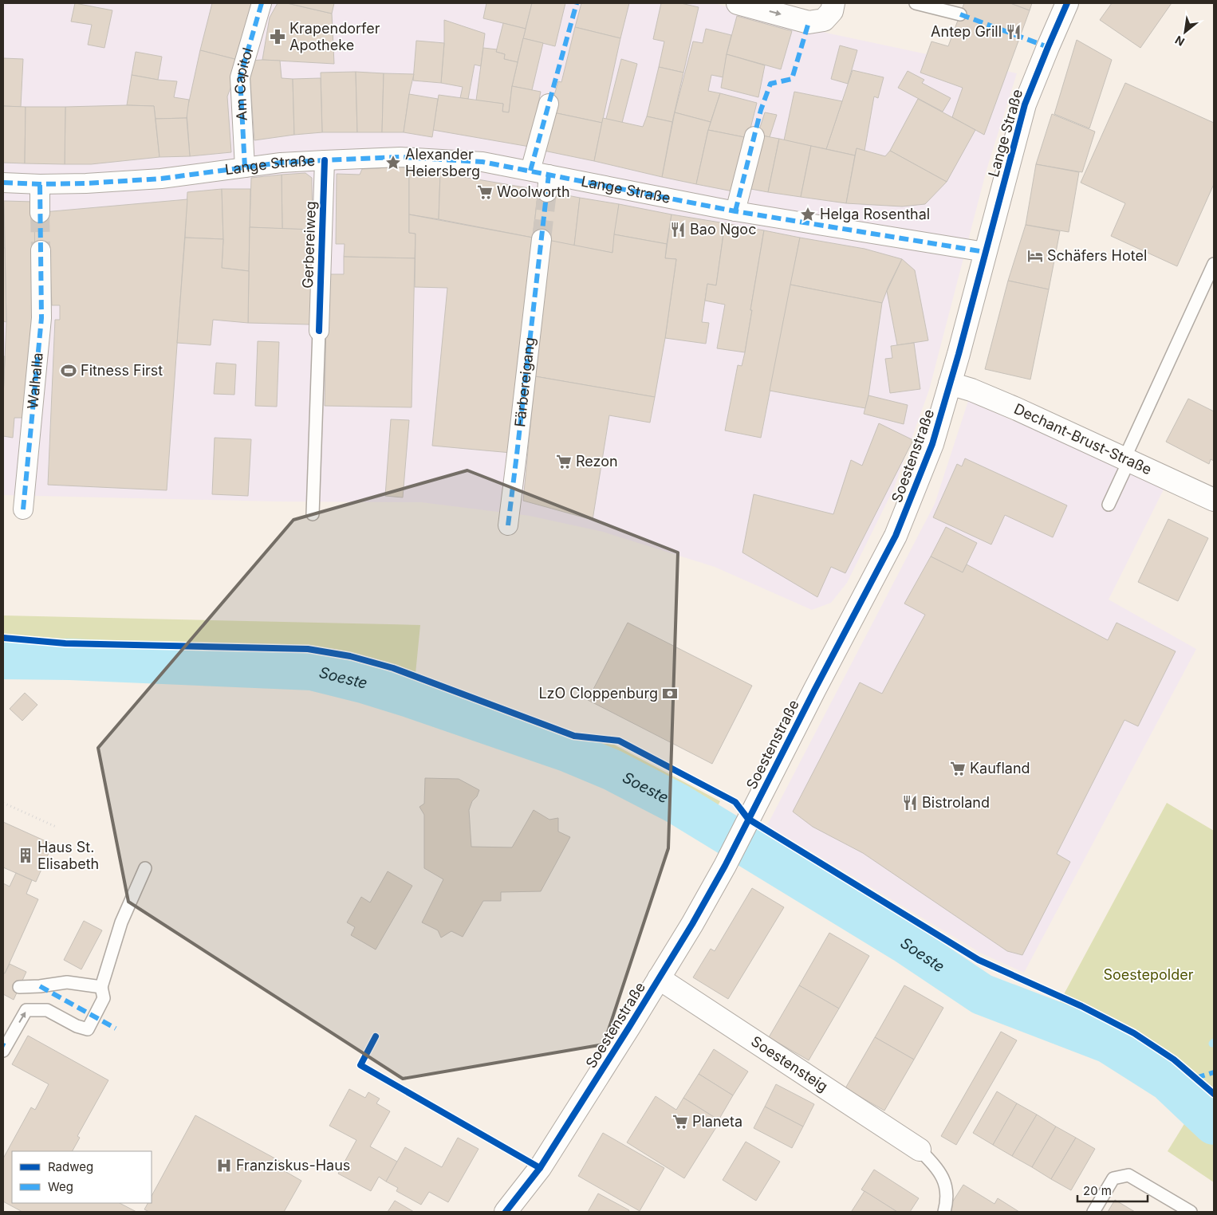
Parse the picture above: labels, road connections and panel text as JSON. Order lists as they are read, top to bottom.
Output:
{
  "streets": {
    "street": [
      "Am Capitol",
      "Lange Straße",
      "Gerbereiweg",
      "Walhalla",
      "Färbereigang",
      "Dechant-Brust-Straße",
      "Soestenstraße",
      "Soestensteig"
    ]
  },
  "crossings": [
    ["Am Capitol", "Lange Straße"],
    ["Lange Straße", "Gerbereiweg"],
    ["Lange Straße", "Soestenstraße"],
    ["Dechant-Brust-Straße", "Soestenstraße"],
    ["Soestenstraße", "Soestensteig"]
  ],
  "water": ["Soeste"],
  "parks": ["Soestepolder"],
  "places": {
    "restaurant": ["Antep Grill", "Bao Ngoc", "Bistroland"],
    "pharmacy": ["Krapendorfer Apotheke"],
    "place": ["Alexander Heiersberg", "Helga Rosenthal"],
    "supermarket": [
      "Woolworth",
      "Rezon",
      "Kaufland",
      "Planeta"
    ],
    "hotel": ["Schäfers Hotel"],
    "sports": ["Fitness First"],
    "bank": ["LzO Cloppenburg"],
    "building": ["Haus St. Elisabeth"],
    "hospital": ["Franziskus-Haus"]
  },
  "legend": ["Radweg", "Weg"],
  "scale_bar": "20 m",
  "north": "bottom left"
}
